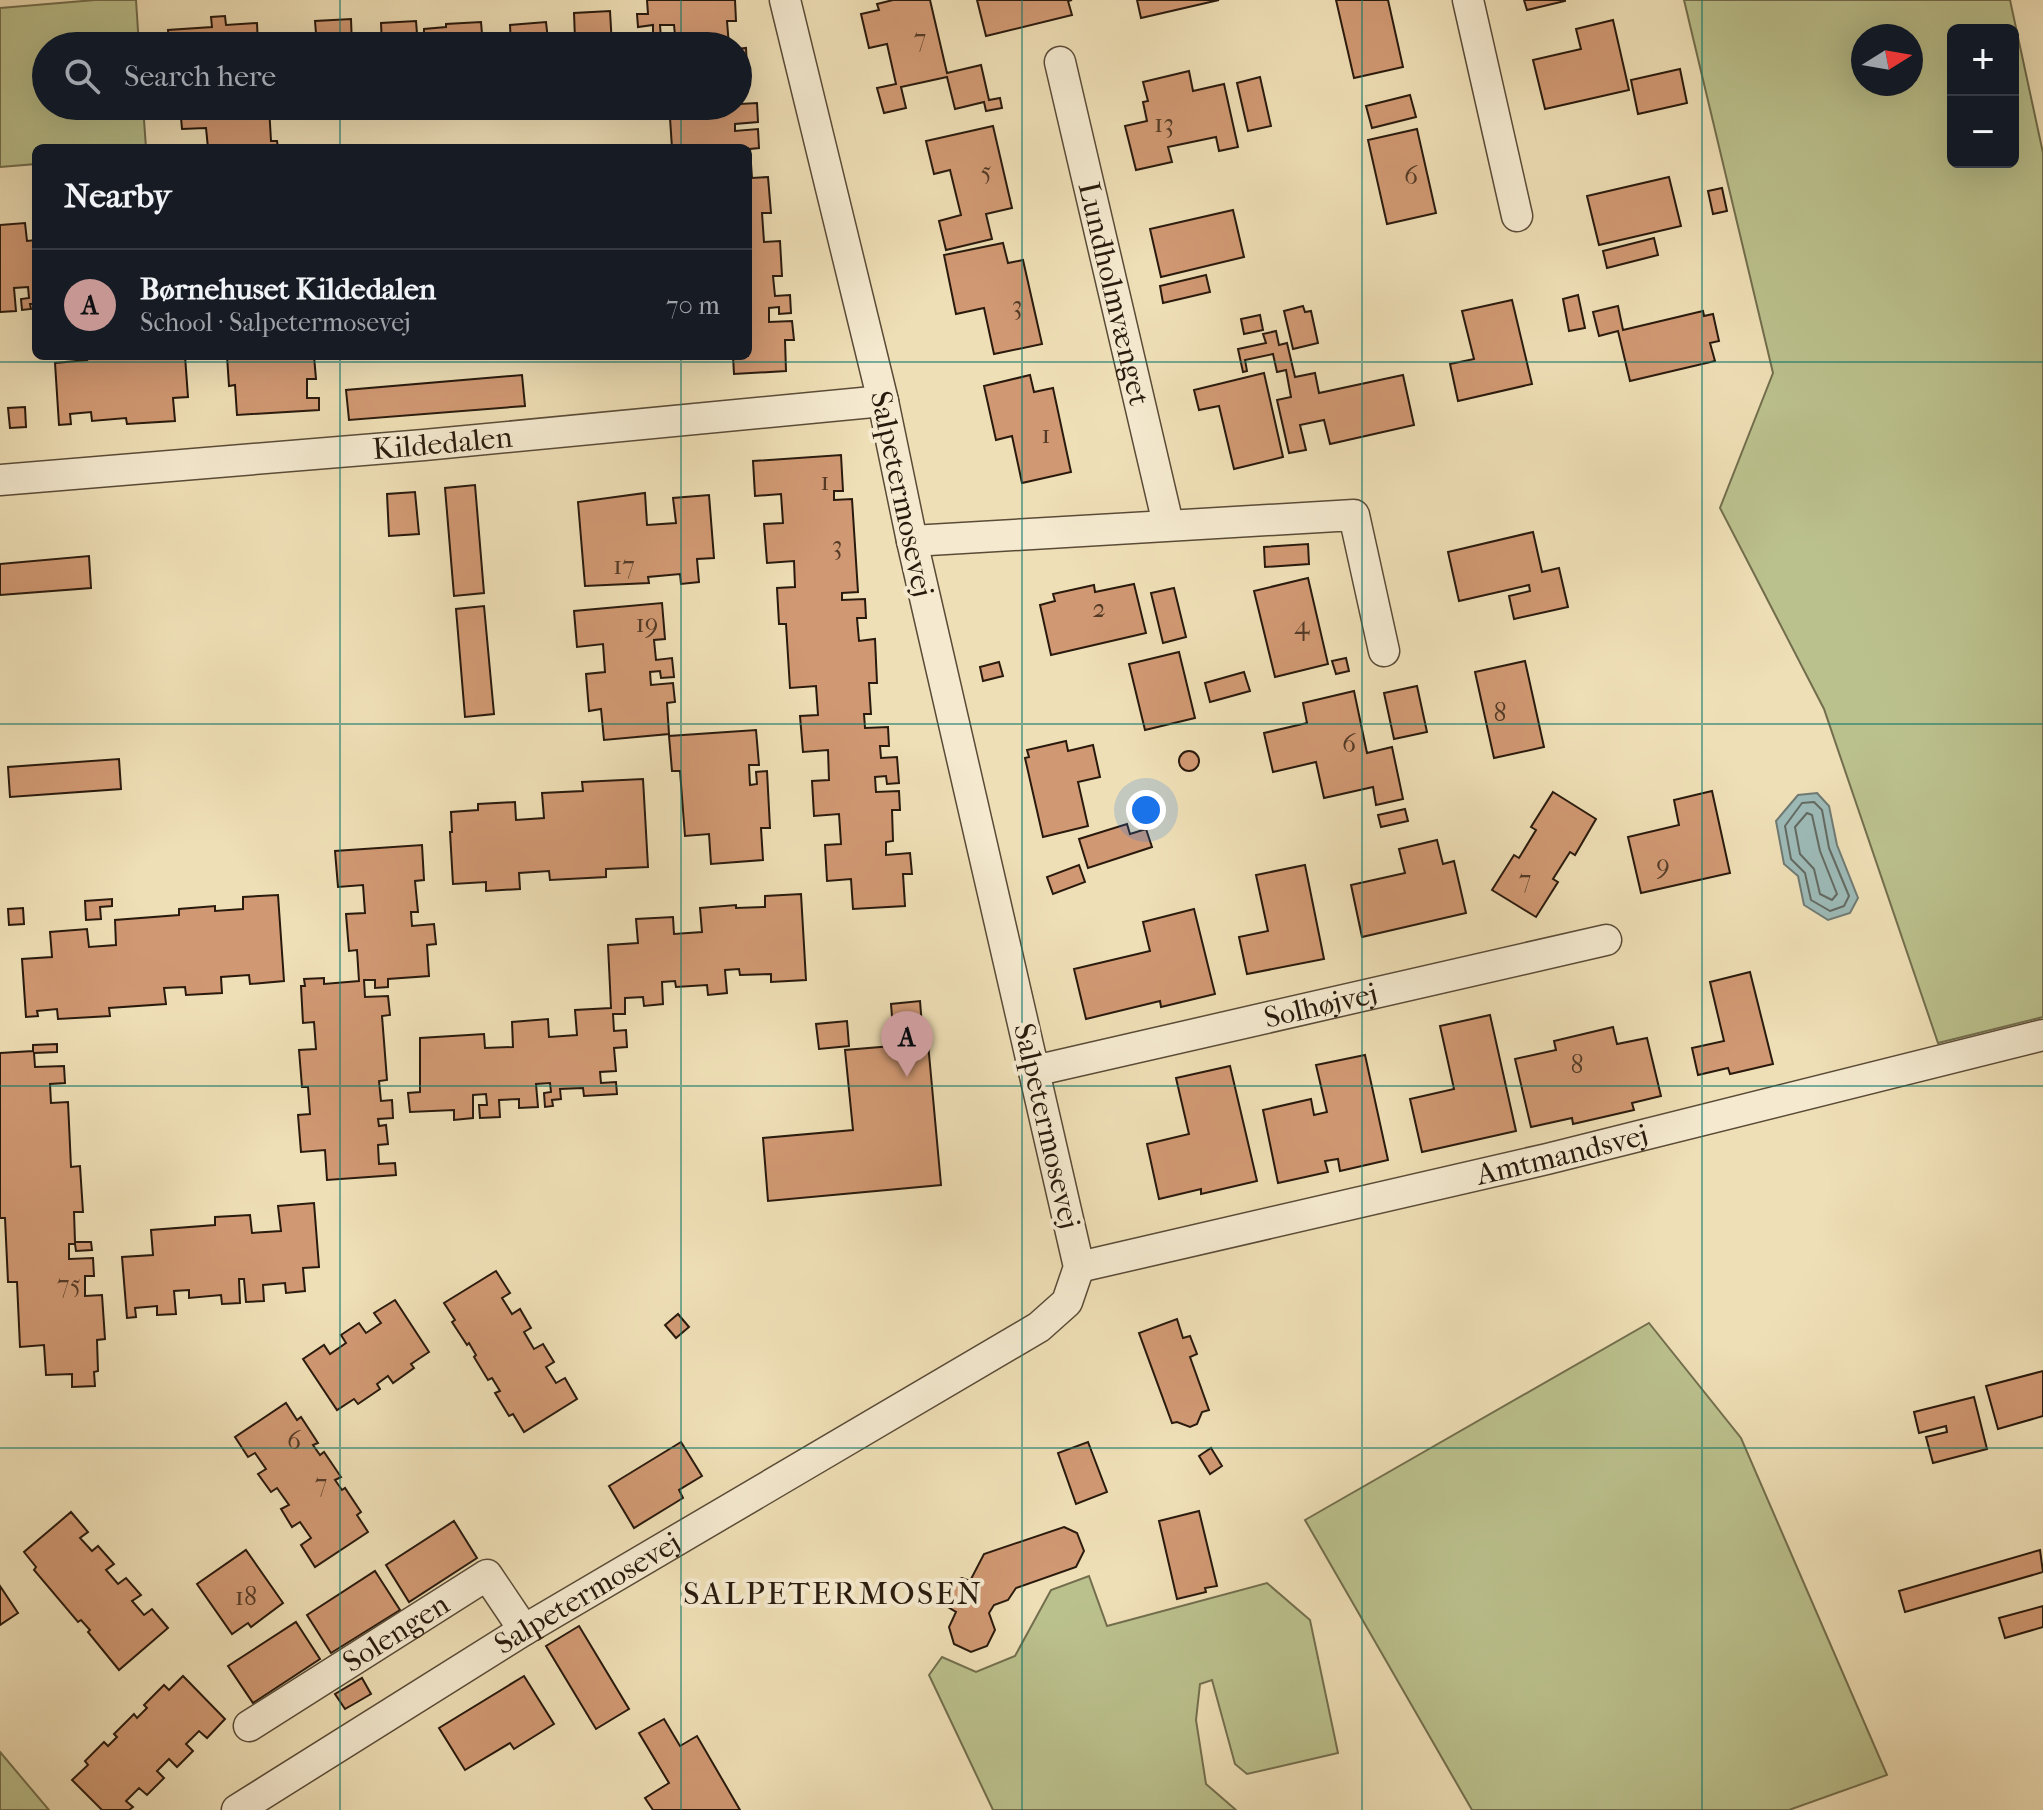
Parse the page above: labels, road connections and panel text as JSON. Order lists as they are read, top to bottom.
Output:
{
  "streets": {
    "street": [
      "Lundholmvænget",
      "Kildedalen",
      "Salpetermosevej",
      "Solhøjvej",
      "Amtmandsvej",
      "Solengen"
    ]
  },
  "crossings": [
    ["Kildedalen", "Salpetermosevej"],
    ["Salpetermosevej", "Solhøjvej"],
    ["Salpetermosevej", "Amtmandsvej"],
    ["Salpetermosevej", "Solengen"]
  ],
  "districts": ["SALPETERMOSEN"],
  "house_numbers": [
    "7",
    "13",
    "5",
    "6",
    "3",
    "1",
    "1",
    "3",
    "17",
    "2",
    "19",
    "4",
    "8",
    "6",
    "9",
    "7",
    "8",
    "75",
    "6",
    "7",
    "18"
  ],
  "north": "right",
  "page": {
    "map_buttons": ["+", "−"],
    "search": "Search here",
    "heading": "Nearby",
    "list": [
      {
        "mark": "A",
        "name": "Børnehuset Kildedalen",
        "note": "School · Salpetermosevej",
        "value": "70 m"
      }
    ],
    "pins": "A"
  }
}
